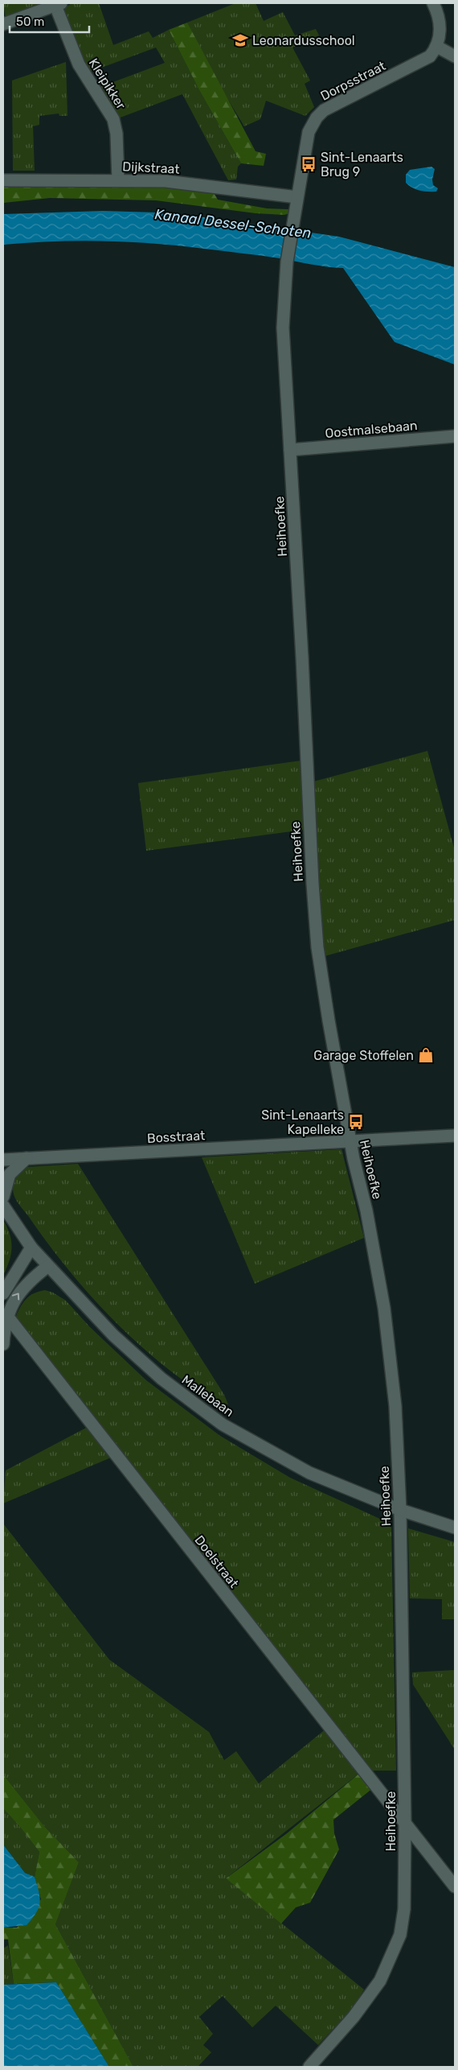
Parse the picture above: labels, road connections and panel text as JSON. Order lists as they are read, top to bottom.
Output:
{
  "streets": {
    "street": [
      "Dorpsstraat",
      "Kleipikker",
      "Dijkstraat",
      "Oostmalsebaan",
      "Heihoefke",
      "Bosstraat",
      "Mallebaan",
      "Doelstraat"
    ]
  },
  "crossings": [
    ["Dorpsstraat", "Dijkstraat"],
    ["Dorpsstraat", "Heihoefke"],
    ["Kleipikker", "Dijkstraat"],
    ["Oostmalsebaan", "Heihoefke"],
    ["Heihoefke", "Bosstraat"],
    ["Heihoefke", "Mallebaan"],
    ["Heihoefke", "Doelstraat"]
  ],
  "water": ["Kanaal Dessel-Schoten"],
  "places": {
    "school or university": ["Leonardusschool"],
    "bus stop": ["Sint-Lenaarts Brug 9", "Sint-Lenaarts Kapelleke"],
    "shop": ["Garage Stoffelen"]
  },
  "scale_bar": "50 m"
}
